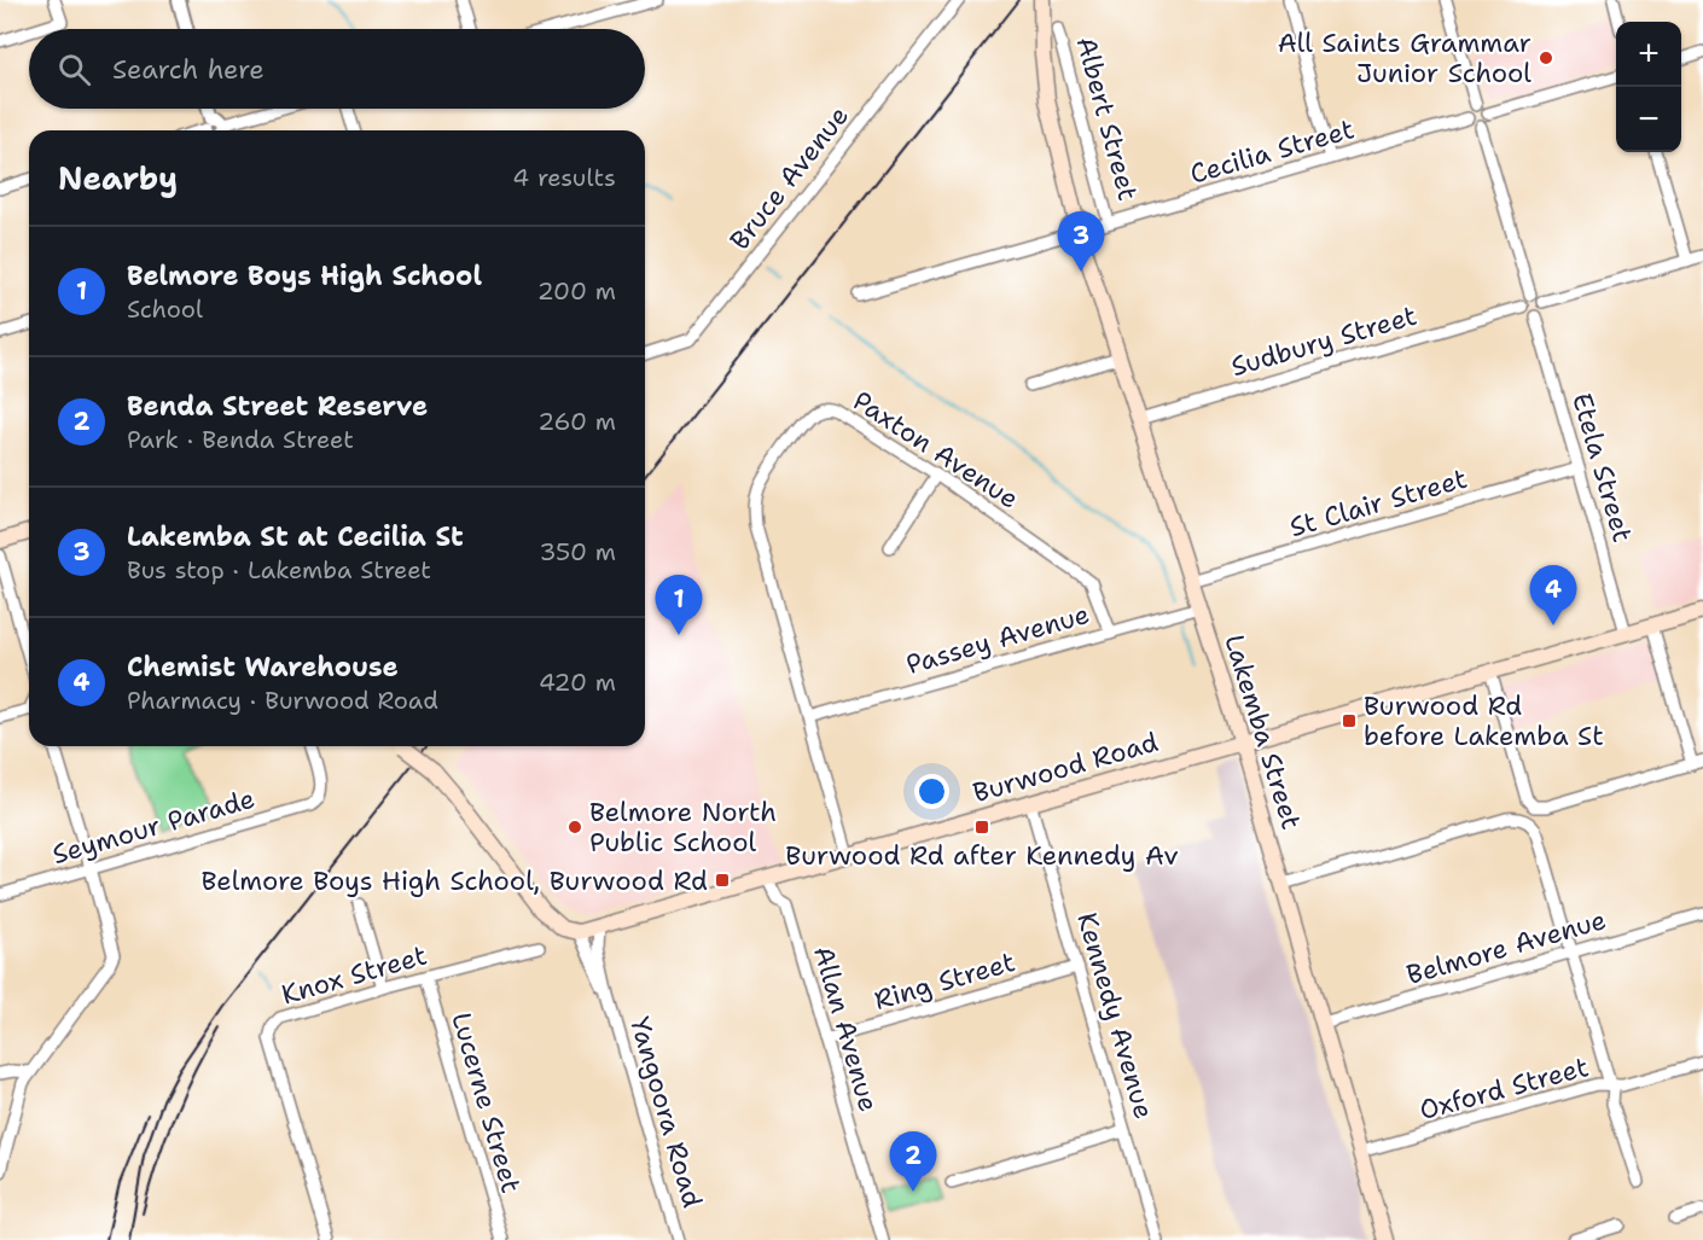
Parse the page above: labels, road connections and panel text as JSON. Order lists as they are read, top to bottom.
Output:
{
  "streets": {
    "main road": ["Albert Street", "Lakemba Street", "Burwood Road"],
    "street": [
      "Cecilia Street",
      "Bruce Avenue",
      "Sudbury Street",
      "Paxton Avenue",
      "Etela Street",
      "St Clair Street",
      "Passey Avenue",
      "Seymour Parade",
      "Belmore Avenue",
      "Knox Street",
      "Ring Street",
      "Kennedy Avenue",
      "Allan Avenue",
      "Oxford Street",
      "Lucerne Street",
      "Yangoora Road"
    ]
  },
  "crossings": [
    ["Albert Street", "Cecilia Street"],
    ["Albert Street", "Lakemba Street"],
    ["Cecilia Street", "Lakemba Street"],
    ["Sudbury Street", "Etela Street"],
    ["Sudbury Street", "Lakemba Street"],
    ["Paxton Avenue", "Passey Avenue"],
    ["Paxton Avenue", "Burwood Road"],
    ["Etela Street", "St Clair Street"],
    ["Etela Street", "Burwood Road"],
    ["St Clair Street", "Lakemba Street"],
    ["Passey Avenue", "Lakemba Street"],
    ["Lakemba Street", "Burwood Road"],
    ["Lakemba Street", "Belmore Avenue"],
    ["Lakemba Street", "Oxford Street"],
    ["Burwood Road", "Kennedy Avenue"],
    ["Burwood Road", "Allan Avenue"],
    ["Burwood Road", "Yangoora Road"],
    ["Knox Street", "Lucerne Street"],
    ["Ring Street", "Kennedy Avenue"],
    ["Ring Street", "Allan Avenue"]
  ],
  "places": {
    "other": ["All Saints Grammar Junior School", "Belmore North Public School"],
    "transit": ["Burwood Rd before Lakemba St", "Burwood Rd after Kennedy Av", "Belmore Boys High School, Burwood Rd"]
  },
  "page": {
    "map_buttons": ["+", "−"],
    "search": "Search here",
    "heading": ["Nearby", "4 results"],
    "pins": [
      "3",
      "4",
      "1",
      "2"
    ],
    "list": [
      {
        "mark": "1",
        "name": "Belmore Boys High School",
        "note": "School",
        "value": "200 m"
      },
      {
        "mark": "2",
        "name": "Benda Street Reserve",
        "note": "Park · Benda Street",
        "value": "260 m"
      },
      {
        "mark": "3",
        "name": "Lakemba St at Cecilia St",
        "note": "Bus stop · Lakemba Street",
        "value": "350 m"
      },
      {
        "mark": "4",
        "name": "Chemist Warehouse",
        "note": "Pharmacy · Burwood Road",
        "value": "420 m"
      }
    ]
  }
}
